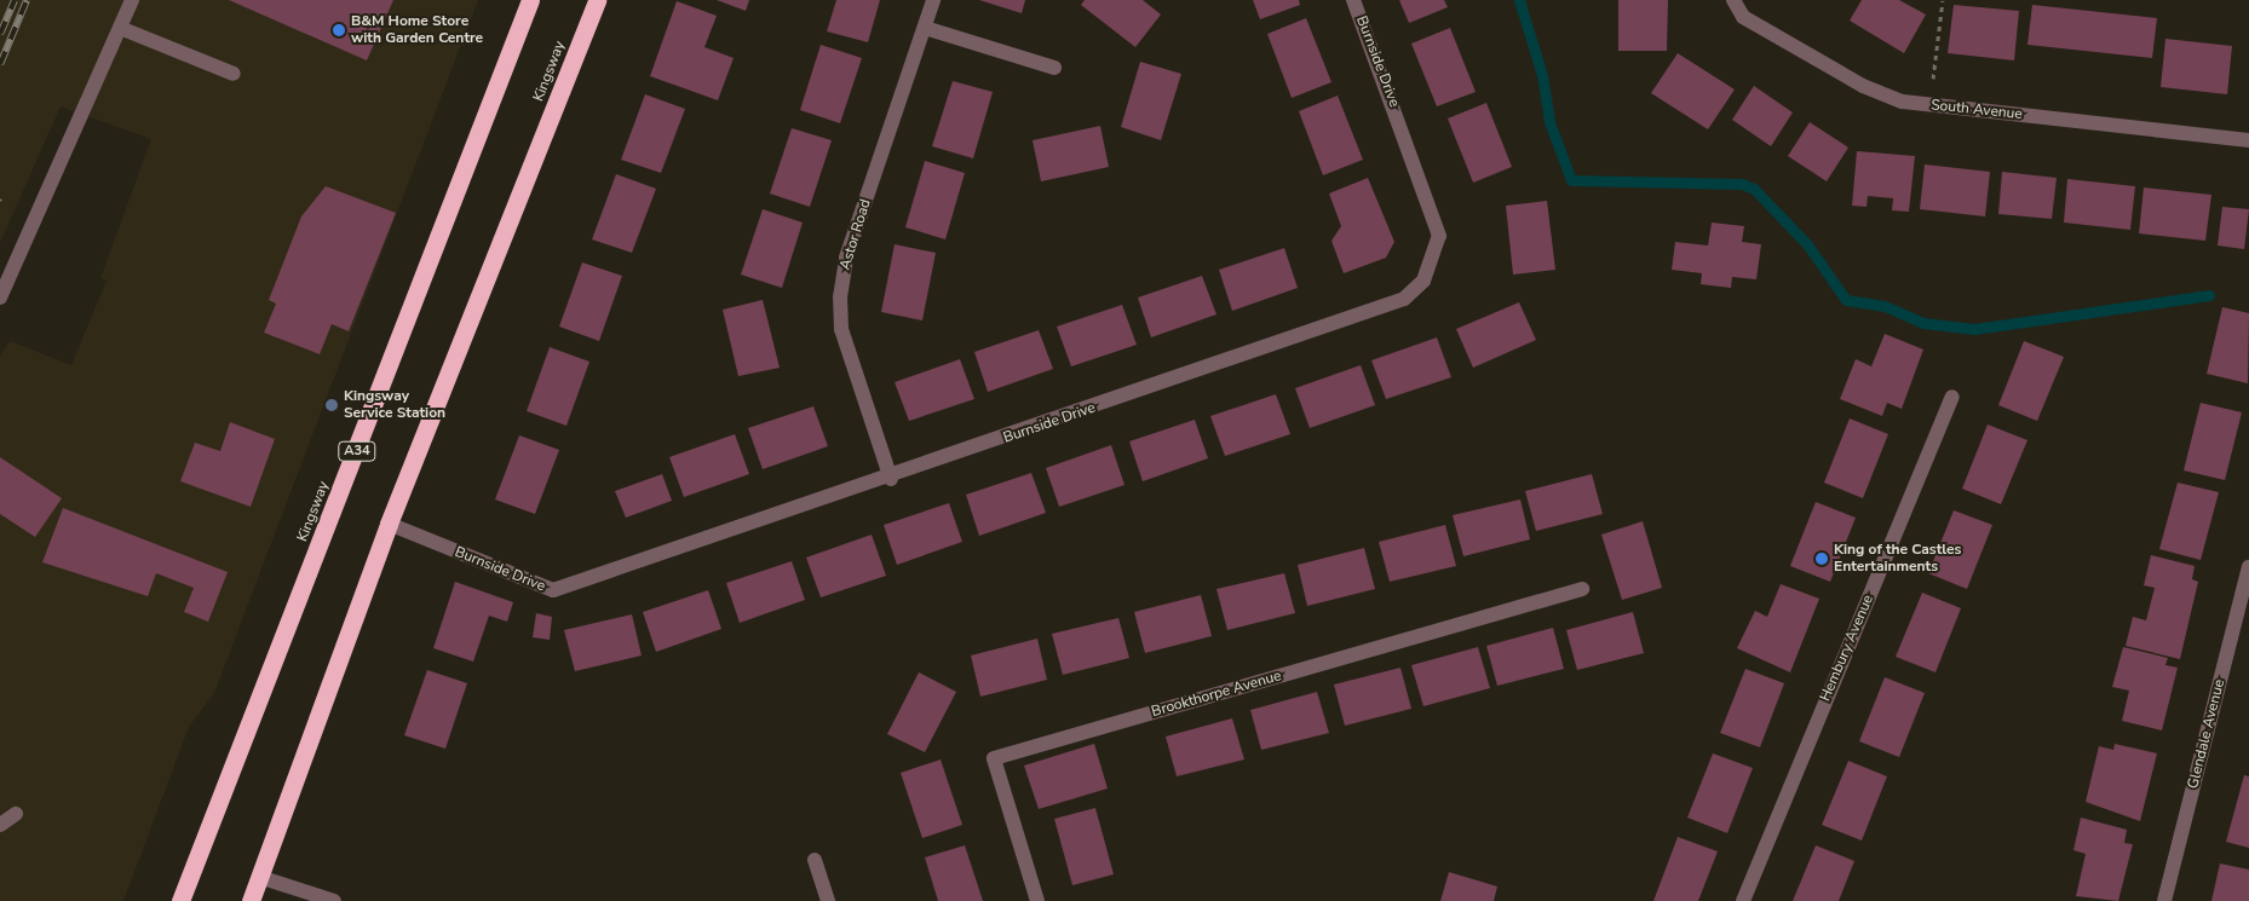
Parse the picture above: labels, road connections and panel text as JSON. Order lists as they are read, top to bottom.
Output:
{
  "streets": {
    "highway": ["Kingsway", "A34"],
    "street": [
      "Burnside Drive",
      "South Avenue",
      "Astor Road",
      "Hembury Avenue",
      "Brookthorpe Avenue",
      "Glendale Avenue"
    ]
  },
  "crossings": [
    ["Burnside Drive", "Kingsway"],
    ["Burnside Drive", "Astor Road"]
  ],
  "places": ["B&M Home Store with Garden Centre", "Kingsway Service Station", "King of the Castles Entertainments"]
}
